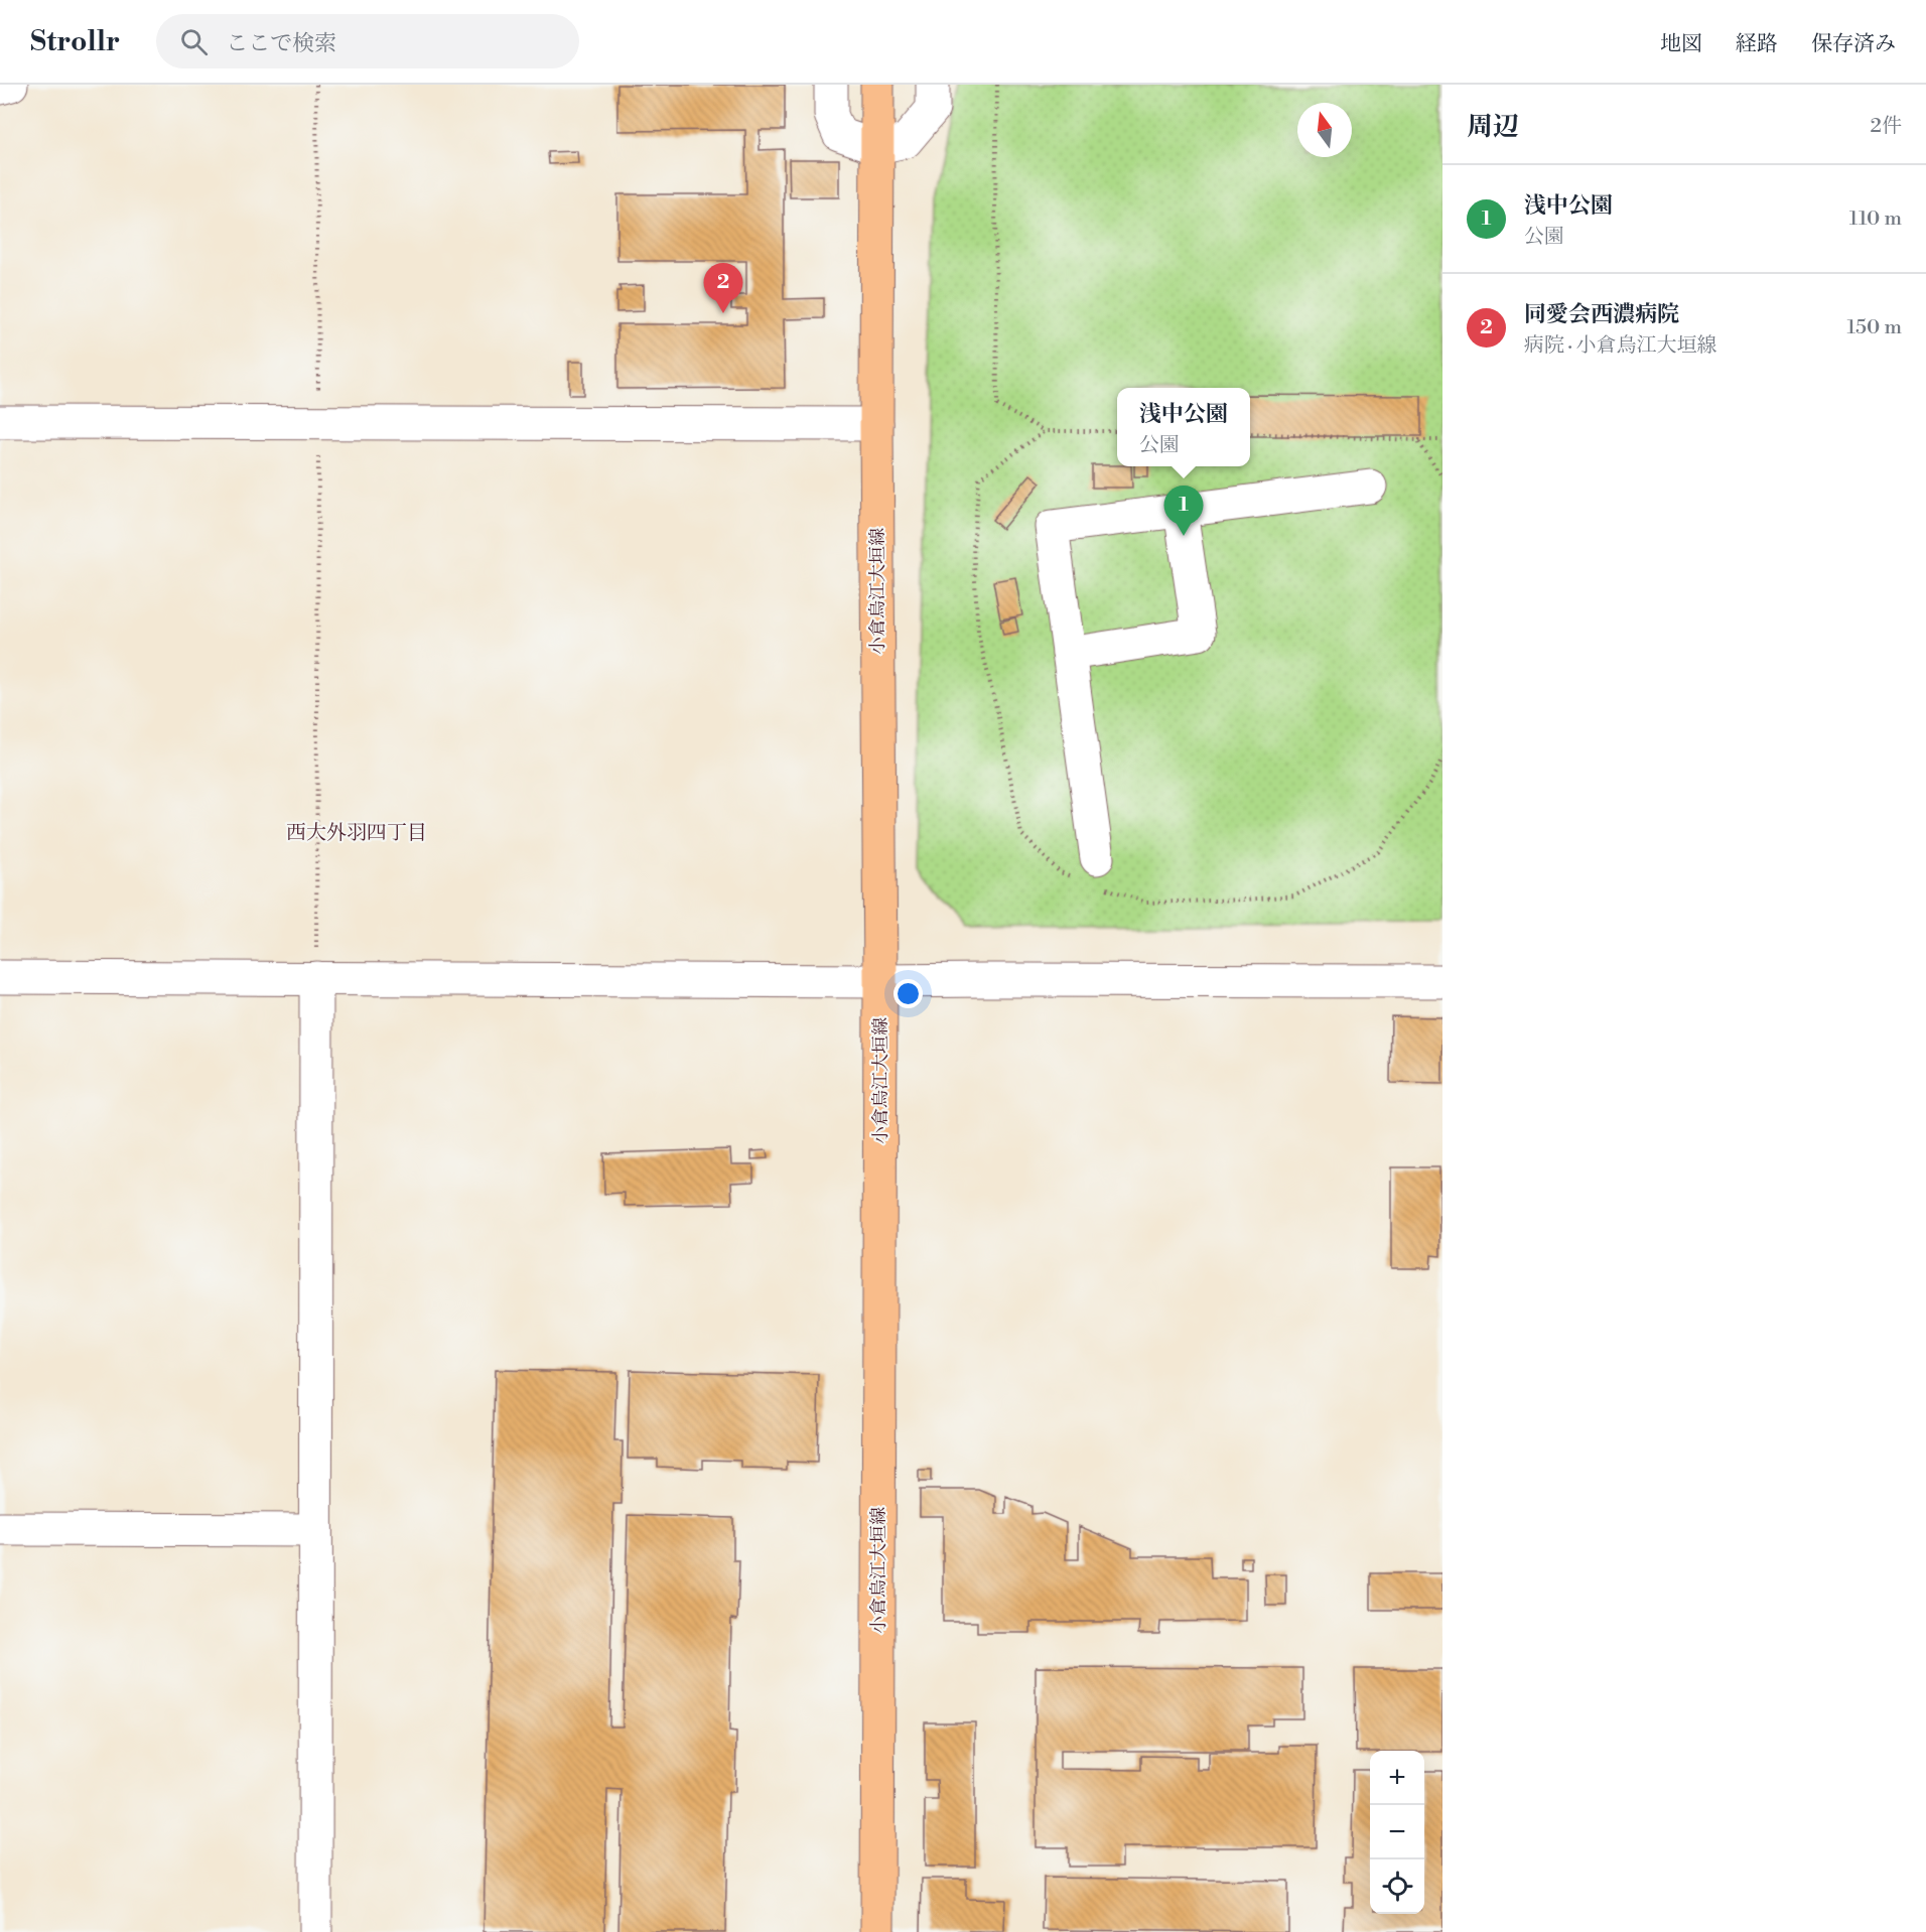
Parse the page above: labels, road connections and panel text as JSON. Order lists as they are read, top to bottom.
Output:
{
  "streets": {
    "main road": ["小倉烏江大垣線"]
  },
  "districts": ["西大外羽四丁目"],
  "north": "top",
  "page": {
    "header": "Strollr",
    "search": "ここで検索",
    "nav": ["地図", "経路", "保存済み"],
    "heading": ["周辺", "2件"],
    "list": [
      {
        "mark": "1",
        "name": "浅中公園",
        "note": "公園",
        "value": "110 m"
      },
      {
        "mark": "2",
        "name": "同愛会西濃病院",
        "note": "病院 · 小倉烏江大垣線",
        "value": "150 m"
      }
    ],
    "pins": ["2", "1"],
    "popup": ["浅中公園", "公園"],
    "map_buttons": ["+", "−"]
  }
}
